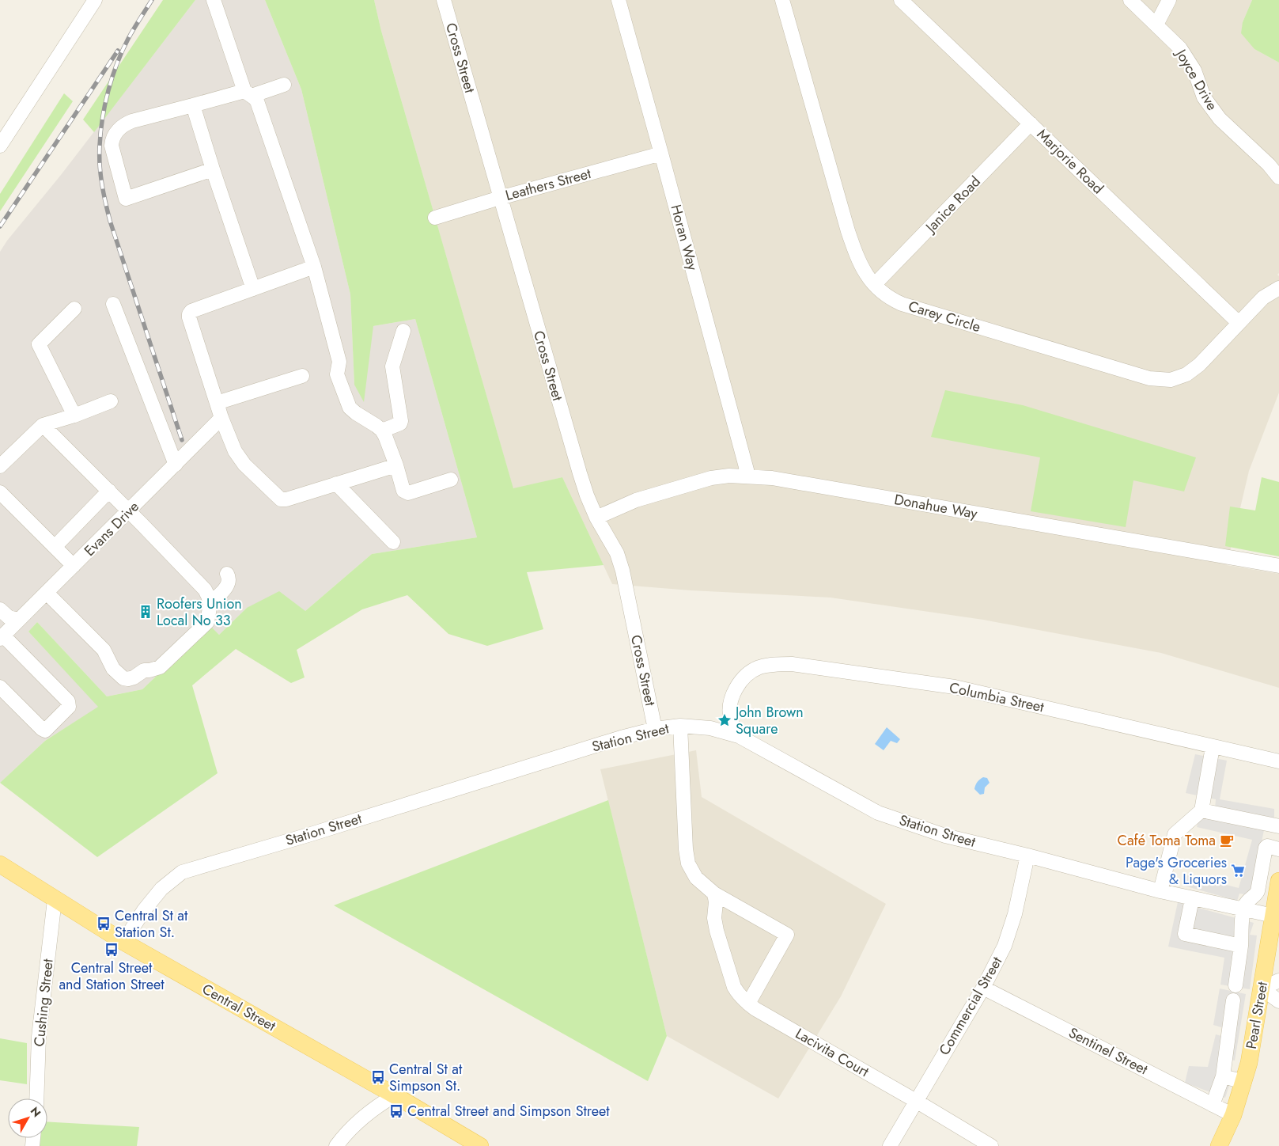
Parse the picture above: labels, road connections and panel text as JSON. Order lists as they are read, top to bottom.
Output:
{
  "streets": {
    "main road": ["Central Street", "Pearl Street"],
    "street": [
      "Cross Street",
      "Joyce Drive",
      "Marjorie Road",
      "Leathers Street",
      "Janice Road",
      "Horan Way",
      "Carey Circle",
      "Donahue Way",
      "Evans Drive",
      "Columbia Street",
      "Station Street",
      "Cushing Street",
      "Commercial Street",
      "Sentinel Street",
      "Lacivita Court"
    ]
  },
  "crossings": [
    ["Cross Street", "Leathers Street"],
    ["Cross Street", "Donahue Way"],
    ["Cross Street", "Station Street"],
    ["Marjorie Road", "Janice Road"],
    ["Marjorie Road", "Carey Circle"],
    ["Leathers Street", "Horan Way"],
    ["Janice Road", "Carey Circle"],
    ["Horan Way", "Donahue Way"],
    ["Columbia Street", "Station Street"],
    ["Station Street", "Commercial Street"],
    ["Station Street", "Central Street"],
    ["Station Street", "Pearl Street"],
    ["Cushing Street", "Central Street"],
    ["Commercial Street", "Sentinel Street"],
    ["Commercial Street", "Lacivita Court"],
    ["Pearl Street", "Sentinel Street"]
  ],
  "places": {
    "building": ["Roofers Union Local No 33"],
    "place": ["John Brown Square"],
    "cafe": ["Café Toma Toma"],
    "supermarket": ["Page's Groceries & Liquors"],
    "bus stop": [
      "Central St at Station St.",
      "Central Street and Station Street",
      "Central St at Simpson St.",
      "Central Street and Simpson Street"
    ]
  },
  "north": "top right"
}
